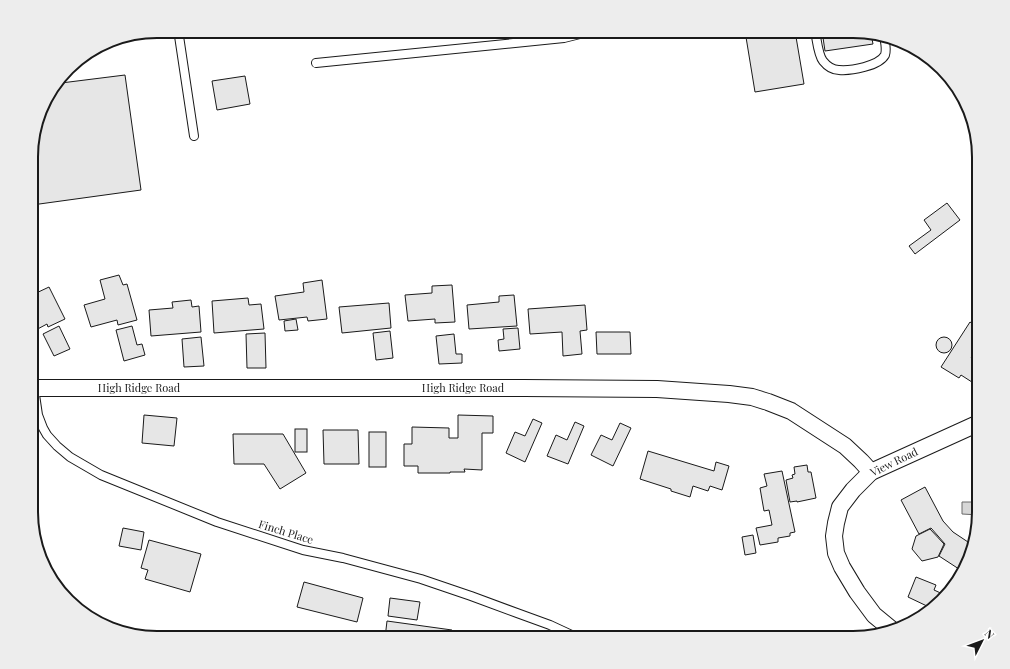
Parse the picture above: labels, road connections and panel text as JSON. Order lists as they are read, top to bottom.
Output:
{
  "streets": {
    "street": ["High Ridge Road", "View Road"],
    "lane": ["Finch Place"]
  },
  "crossings": [
    ["High Ridge Road", "View Road"]
  ],
  "north": "top right"
}
